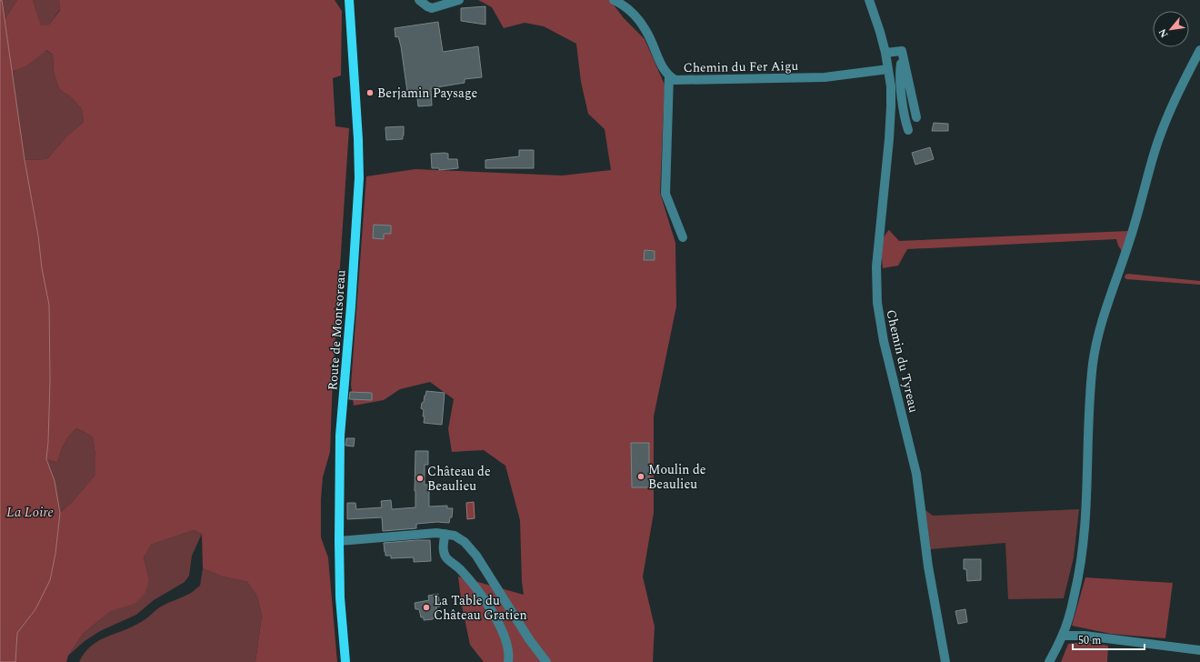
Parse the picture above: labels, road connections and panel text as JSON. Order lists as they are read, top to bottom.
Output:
{
  "streets": {
    "main road": ["Route de Montsoreau"],
    "street": ["Chemin du Fer Aigu", "Chemin du Tyreau"]
  },
  "crossings": [
    ["Chemin du Fer Aigu", "Chemin du Tyreau"]
  ],
  "water": ["La Loire"],
  "places": [
    "Berjamin Paysage",
    "Moulin de Beaulieu",
    "Château de Beaulieu",
    "La Table du Château Gratien"
  ],
  "scale_bar": "50 m",
  "north": "bottom left"
}
